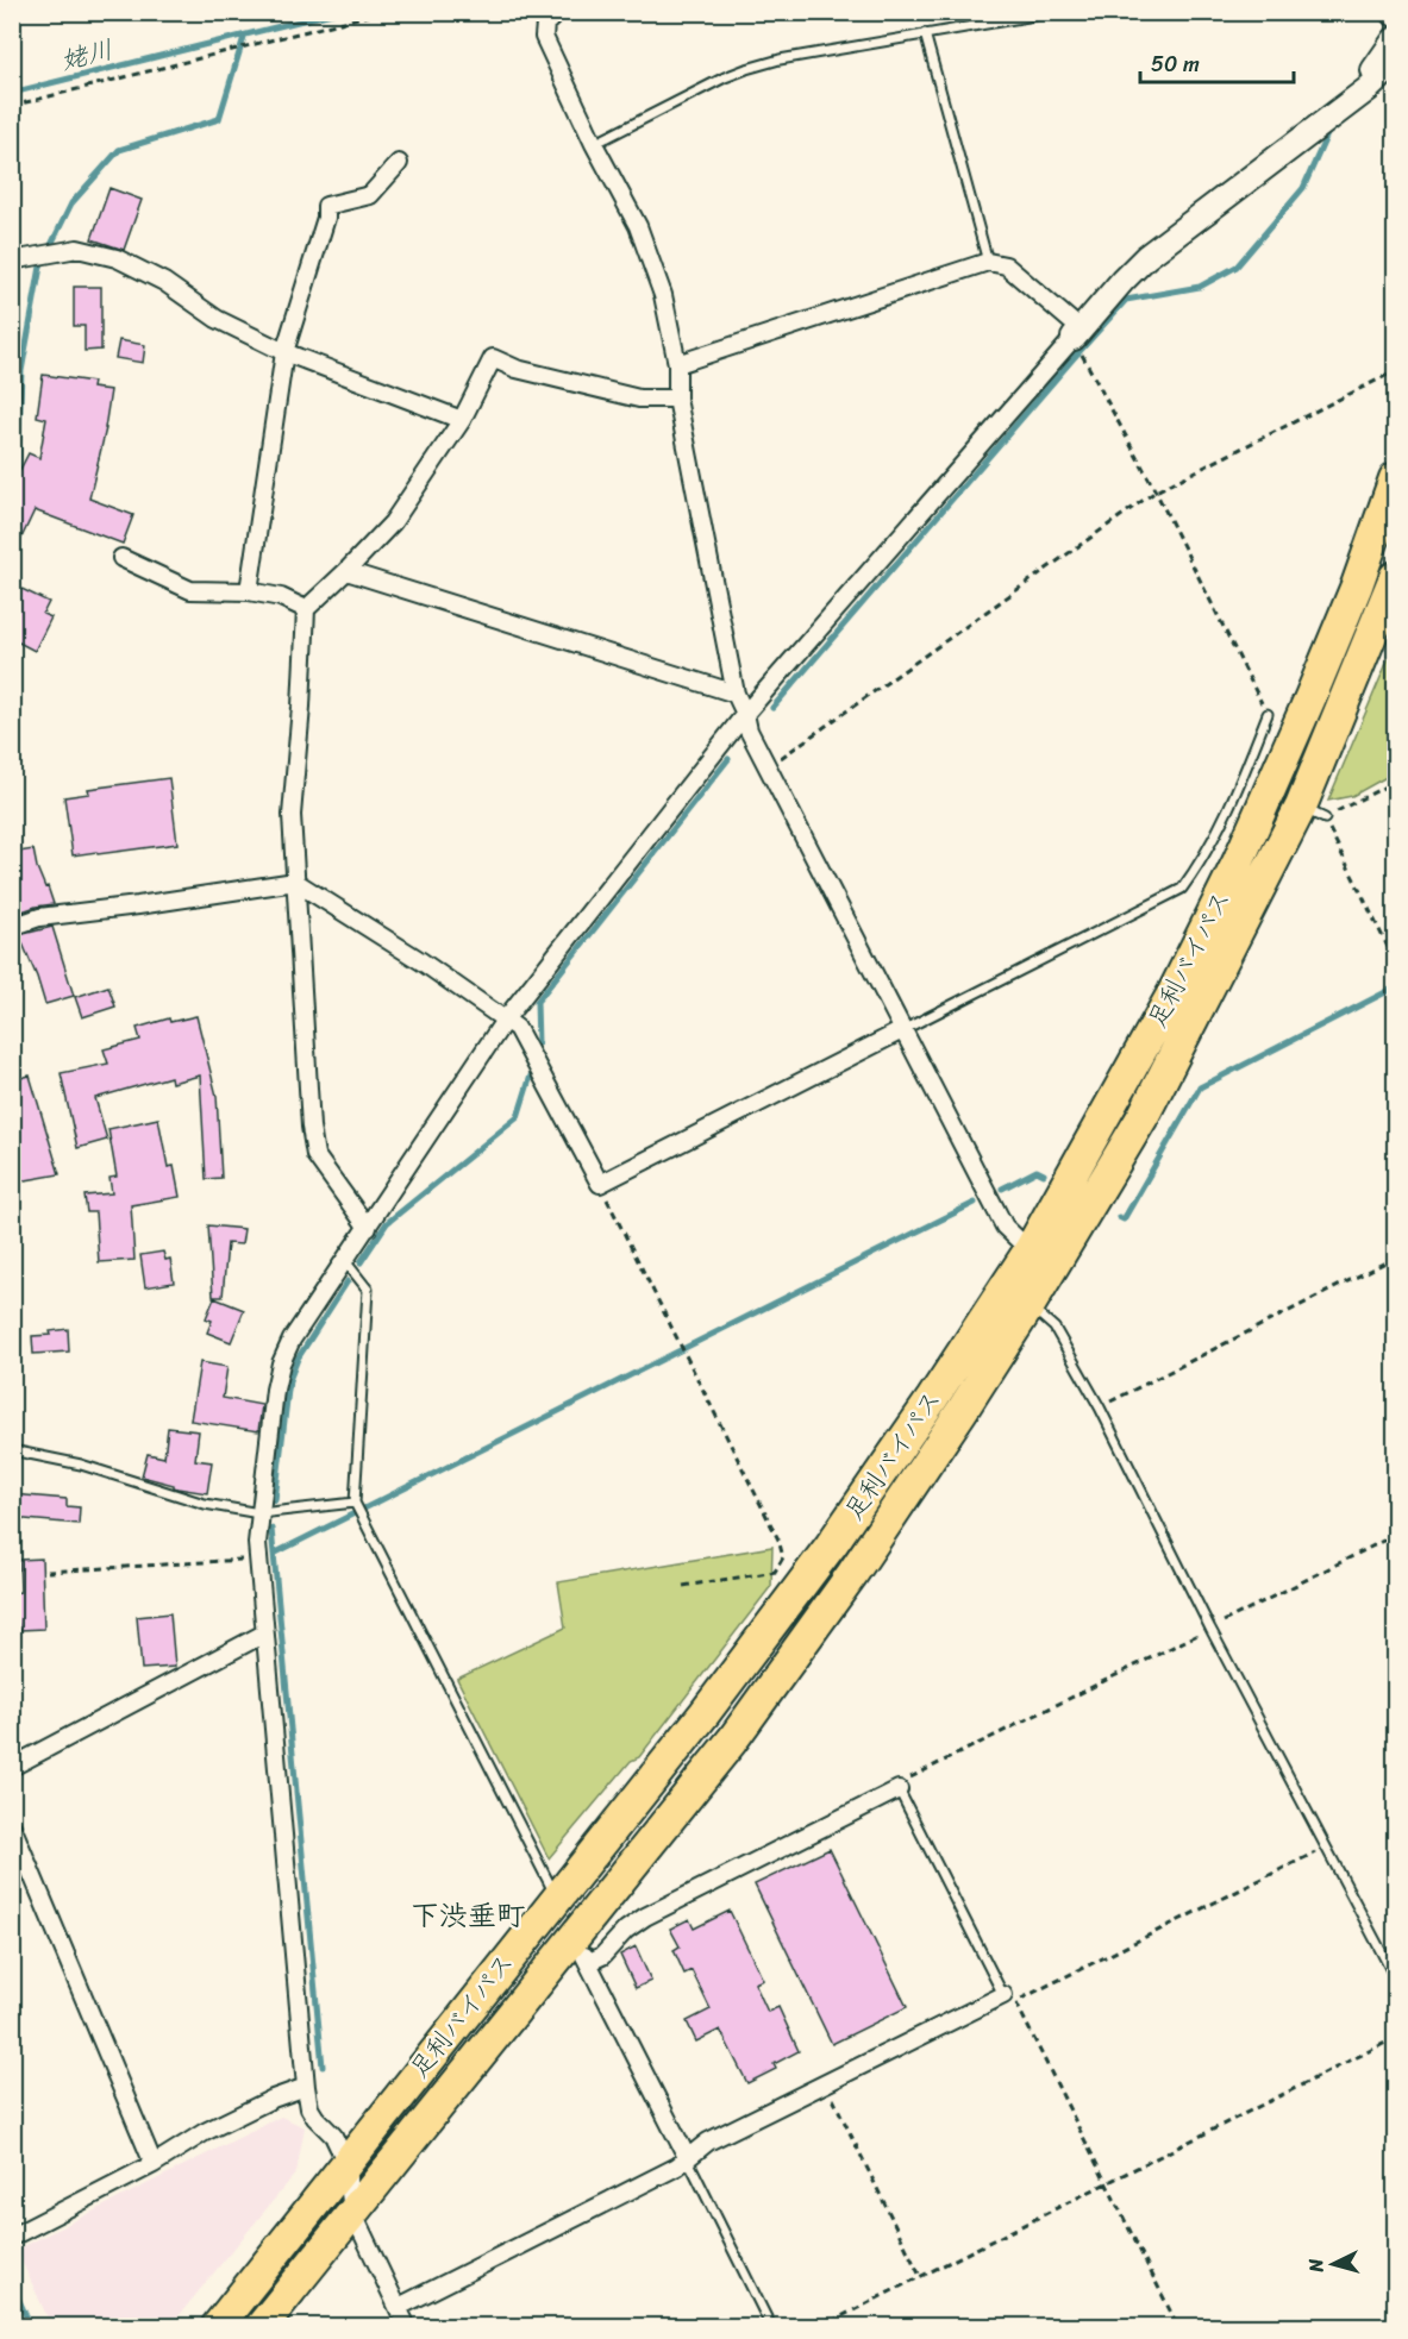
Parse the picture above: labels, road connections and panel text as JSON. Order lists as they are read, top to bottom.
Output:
{
  "streets": {
    "highway": ["足利バイパス"]
  },
  "districts": ["下渋垂町"],
  "water": ["姥川"],
  "scale_bar": "50 m",
  "north": "left"
}
